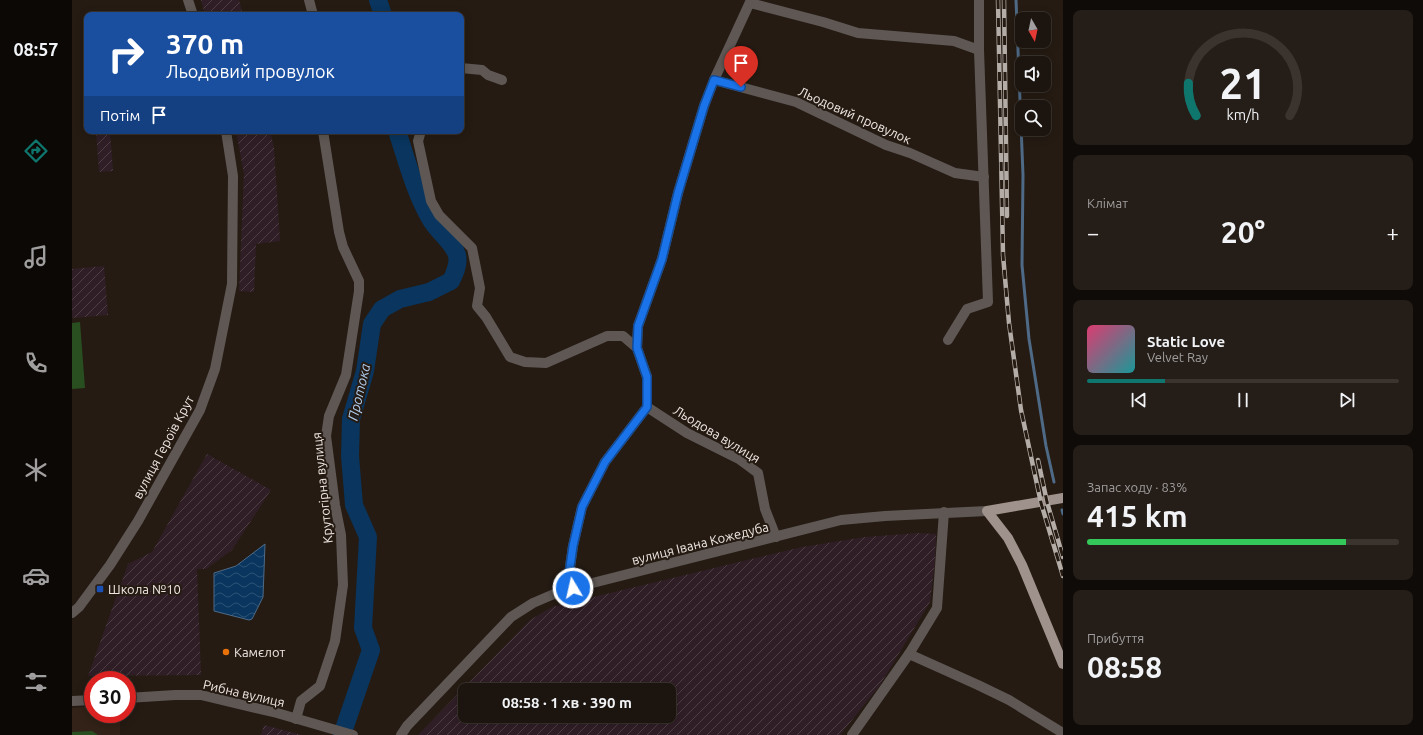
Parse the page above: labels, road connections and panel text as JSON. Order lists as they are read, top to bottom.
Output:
{
  "streets": {
    "main road": ["вулиця Івана Кожедуба"],
    "street": [
      "Льодовий провулок",
      "Льодова вулиця",
      "вулиця Героїв Крут",
      "Крутогірна вулиця",
      "Рибна вулиця"
    ]
  },
  "crossings": [
    ["Льодова вулиця", "вулиця Івана Кожедуба"],
    ["Крутогірна вулиця", "Рибна вулиця"]
  ],
  "water": ["Протока"],
  "places": {
    "transit": ["Школа №10"],
    "other": ["Камєлот"]
  },
  "north": "bottom",
  "page": {
    "tabs": "08:57",
    "turn": ["370 m", "Льодовий провулок"],
    "then": "Потім",
    "tile": [
      "Клімат",
      ["Запас ходу · 83%", "415 km"],
      ["Прибуття", "08:58"]
    ],
    "heat": ["−", "20°", "+"],
    "song": ["Static Love", "Velvet Ray"],
    "limit": "30",
    "trip": "08:58 · 1 хв · 390 m",
    "gauge": ["21", "km/h"]
  }
}
